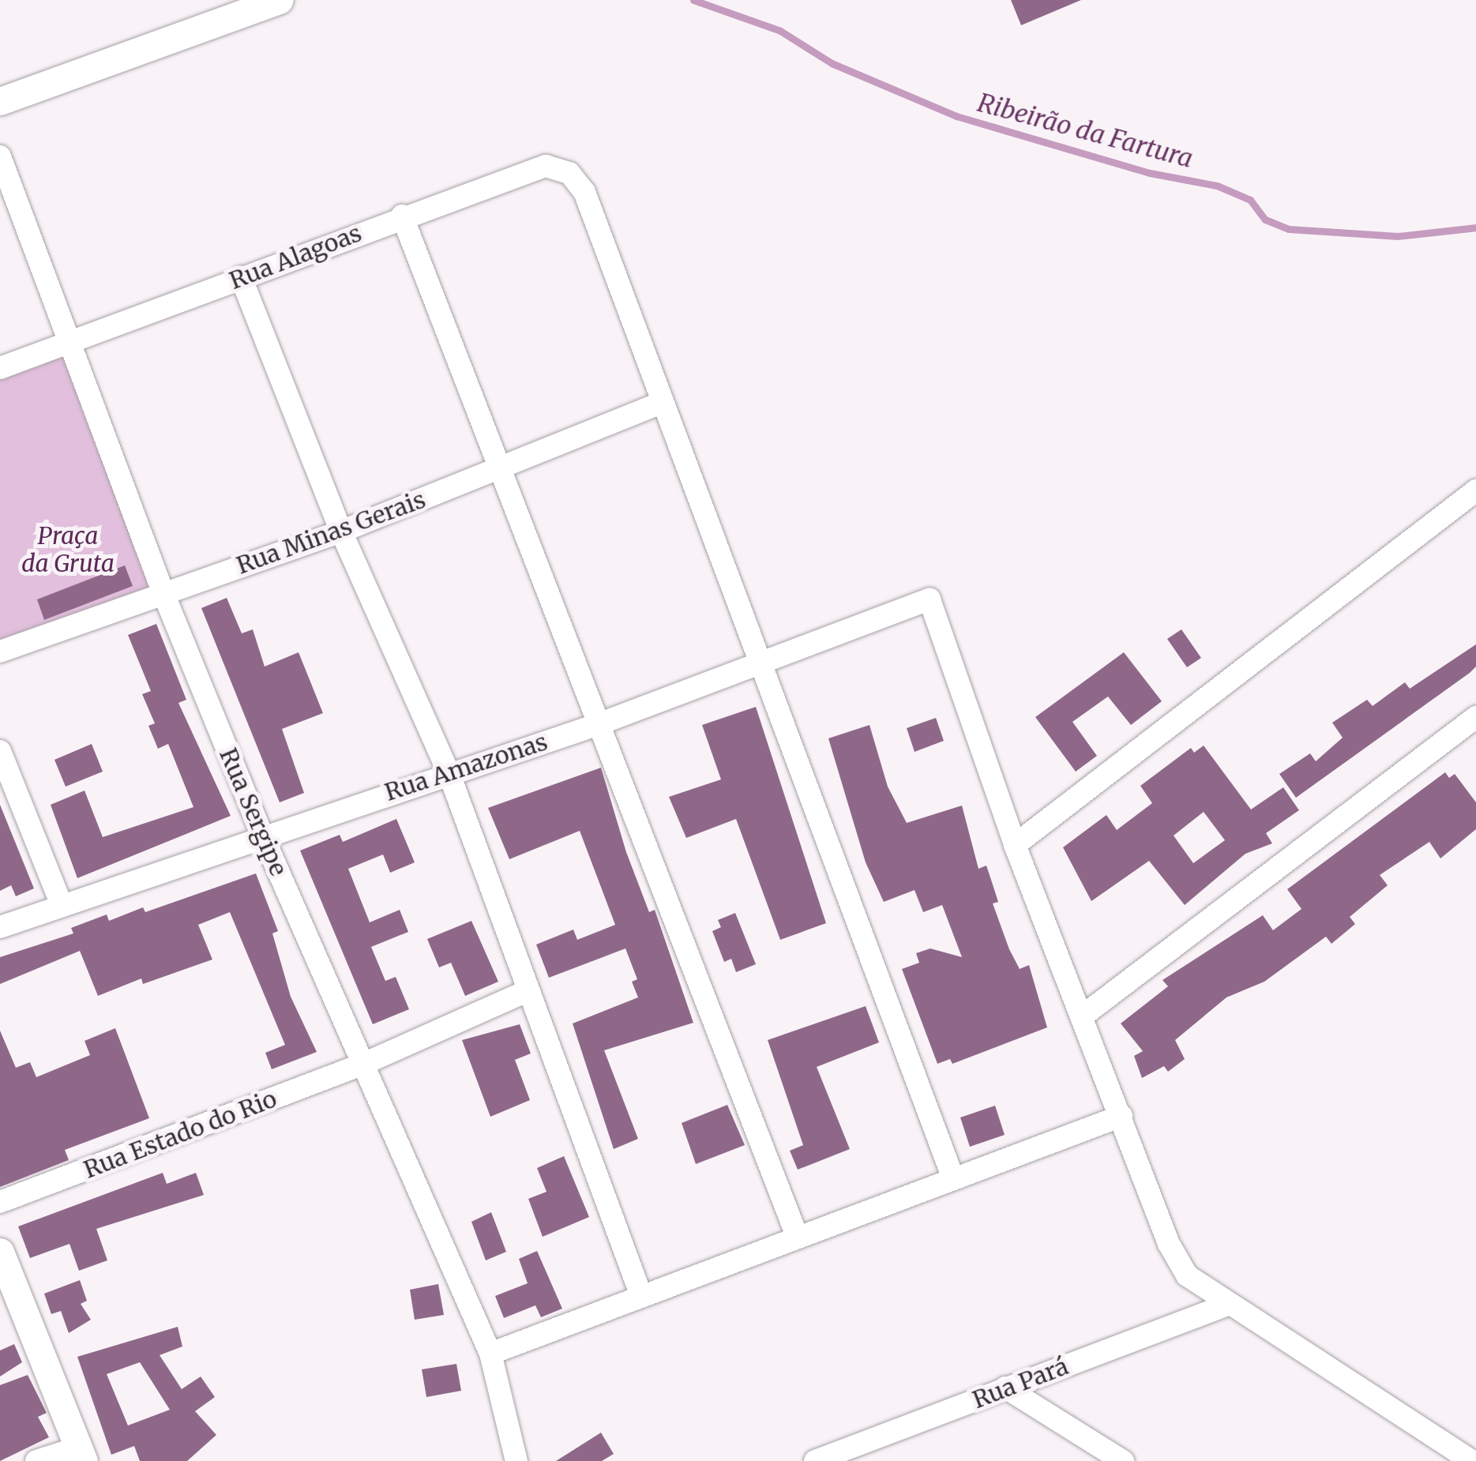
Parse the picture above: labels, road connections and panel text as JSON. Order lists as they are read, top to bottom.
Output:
{
  "streets": {
    "street": [
      "Rua Alagoas",
      "Rua Minas Gerais",
      "Rua Amazonas",
      "Rua Sergipe",
      "Rua Estado do Rio",
      "Rua Pará"
    ]
  },
  "crossings": [
    ["Rua Alagoas", "Rua Minas Gerais"],
    ["Rua Alagoas", "Rua Sergipe"],
    ["Rua Minas Gerais", "Rua Sergipe"],
    ["Rua Amazonas", "Rua Sergipe"],
    ["Rua Sergipe", "Rua Estado do Rio"]
  ],
  "water": ["Ribeirão da Fartura"],
  "parks": ["Praça da Gruta"]
}
